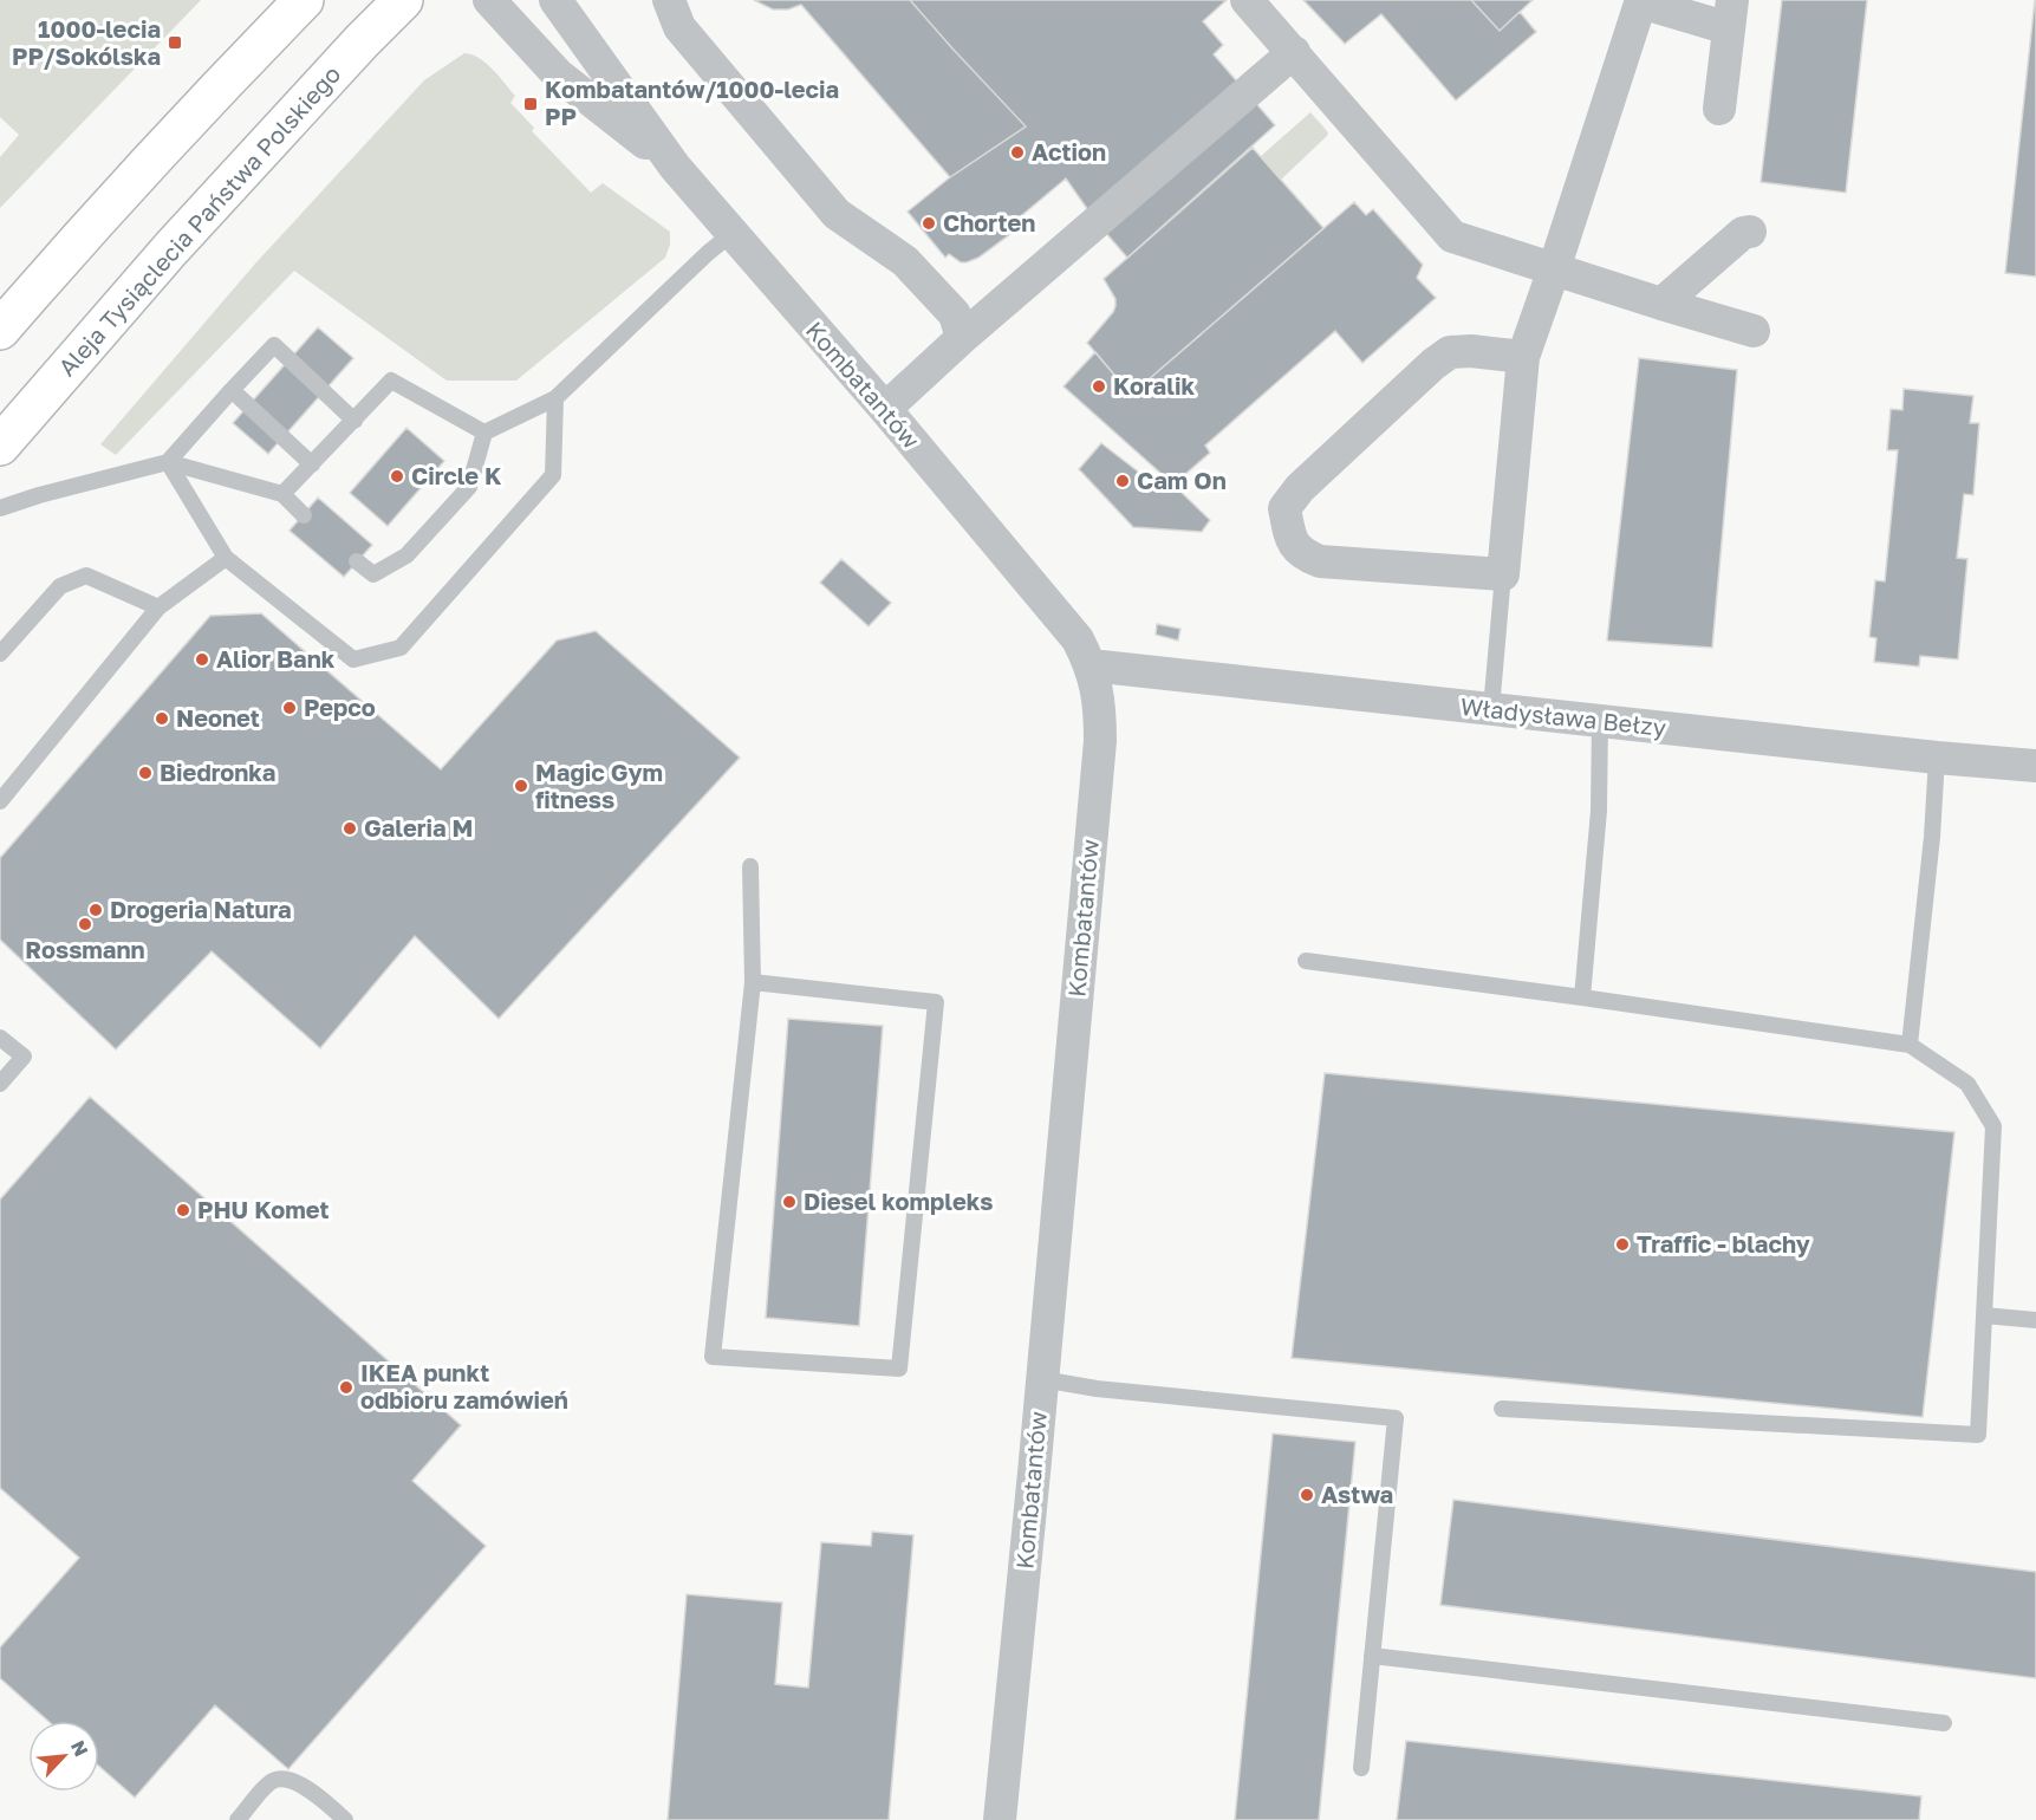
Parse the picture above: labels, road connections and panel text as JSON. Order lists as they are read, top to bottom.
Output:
{
  "streets": {
    "main road": ["Aleja Tysiąclecia Państwa Polskiego"],
    "street": ["Kombatantów", "Władysława Bełzy"]
  },
  "crossings": [
    ["Kombatantów", "Władysława Bełzy"]
  ],
  "places": {
    "transit": ["1000-lecia PP/Sokólska", "Kombatantów/1000-lecia PP"],
    "other": [
      "Action",
      "Chorten",
      "Koralik",
      "Circle K",
      "Cam On",
      "Alior Bank",
      "Pepco",
      "Neonet",
      "Biedronka",
      "Magic Gym fitness",
      "Galeria M",
      "Drogeria Natura",
      "Rossmann",
      "Diesel kompleks",
      "PHU Komet",
      "Traffic - blachy",
      "IKEA punkt odbioru zamówień",
      "Astwa"
    ]
  },
  "north": "top right"
}
